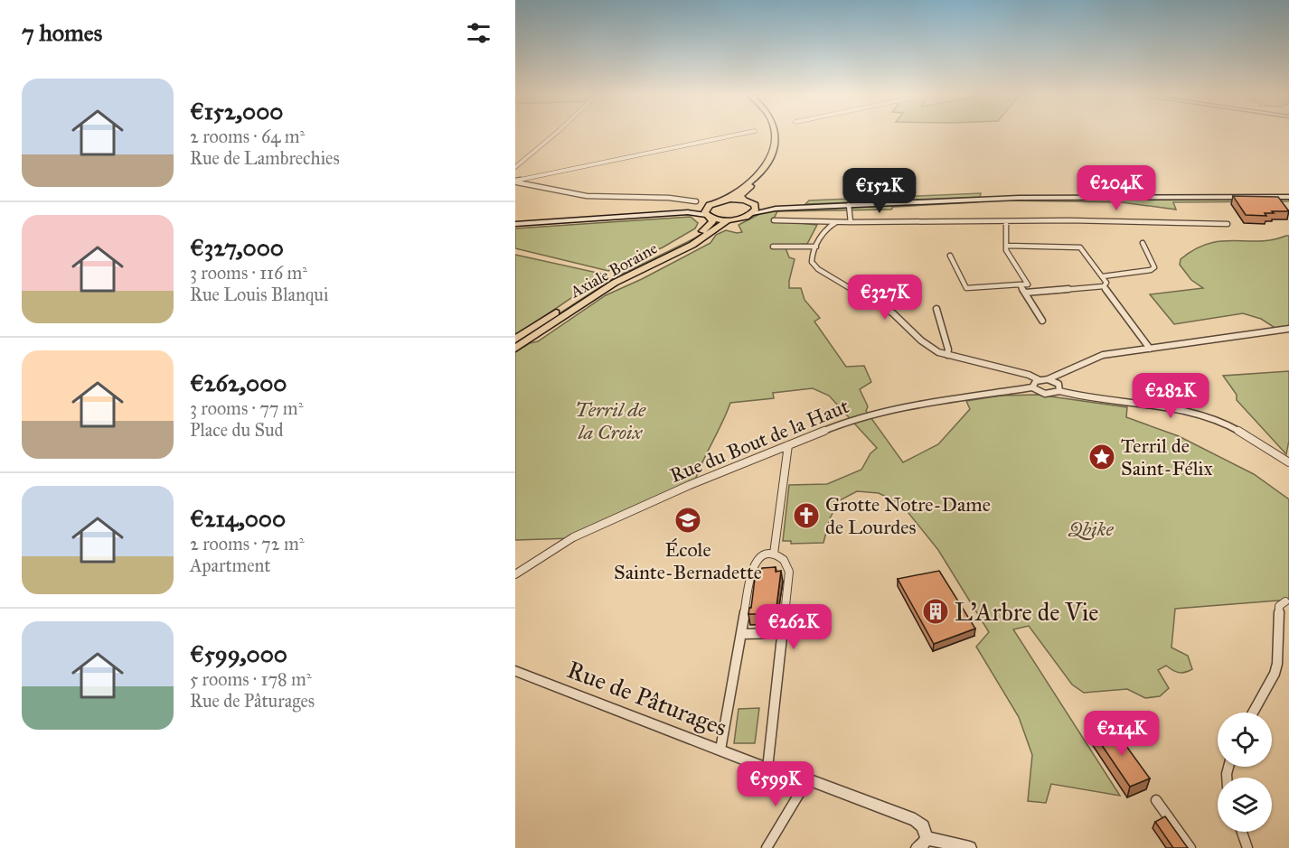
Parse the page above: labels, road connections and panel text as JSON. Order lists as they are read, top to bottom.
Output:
{
  "streets": {
    "highway": ["Axiale Boraine"],
    "street": ["Rue du Bout de la Haut", "Rue de Pâturages"]
  },
  "parks": ["Terril de la Croix", "Qbike"],
  "places": {
    "place": ["Terril de Saint-Félix"],
    "church": ["Grotte Notre-Dame de Lourdes"],
    "school or university": ["École Sainte-Bernadette"],
    "building": ["L'Arbre de Vie"]
  },
  "page": {
    "heading": "7 homes",
    "list": [
      {
        "name": "€152,000",
        "note": "2 rooms · 64 m² · Rue de Lambrechies"
      },
      {
        "name": "€327,000",
        "note": "3 rooms · 116 m² · Rue Louis Blanqui"
      },
      {
        "name": "€262,000",
        "note": "3 rooms · 77 m² · Place du Sud"
      },
      {
        "name": "€214,000",
        "note": "2 rooms · 72 m² · Apartment"
      },
      {
        "name": "€599,000",
        "note": "5 rooms · 178 m² · Rue de Pâturages"
      }
    ],
    "price": [
      "€204K",
      "€152K",
      "€327K",
      "€282K",
      "€262K",
      "€214K",
      "€599K"
    ]
  }
}
